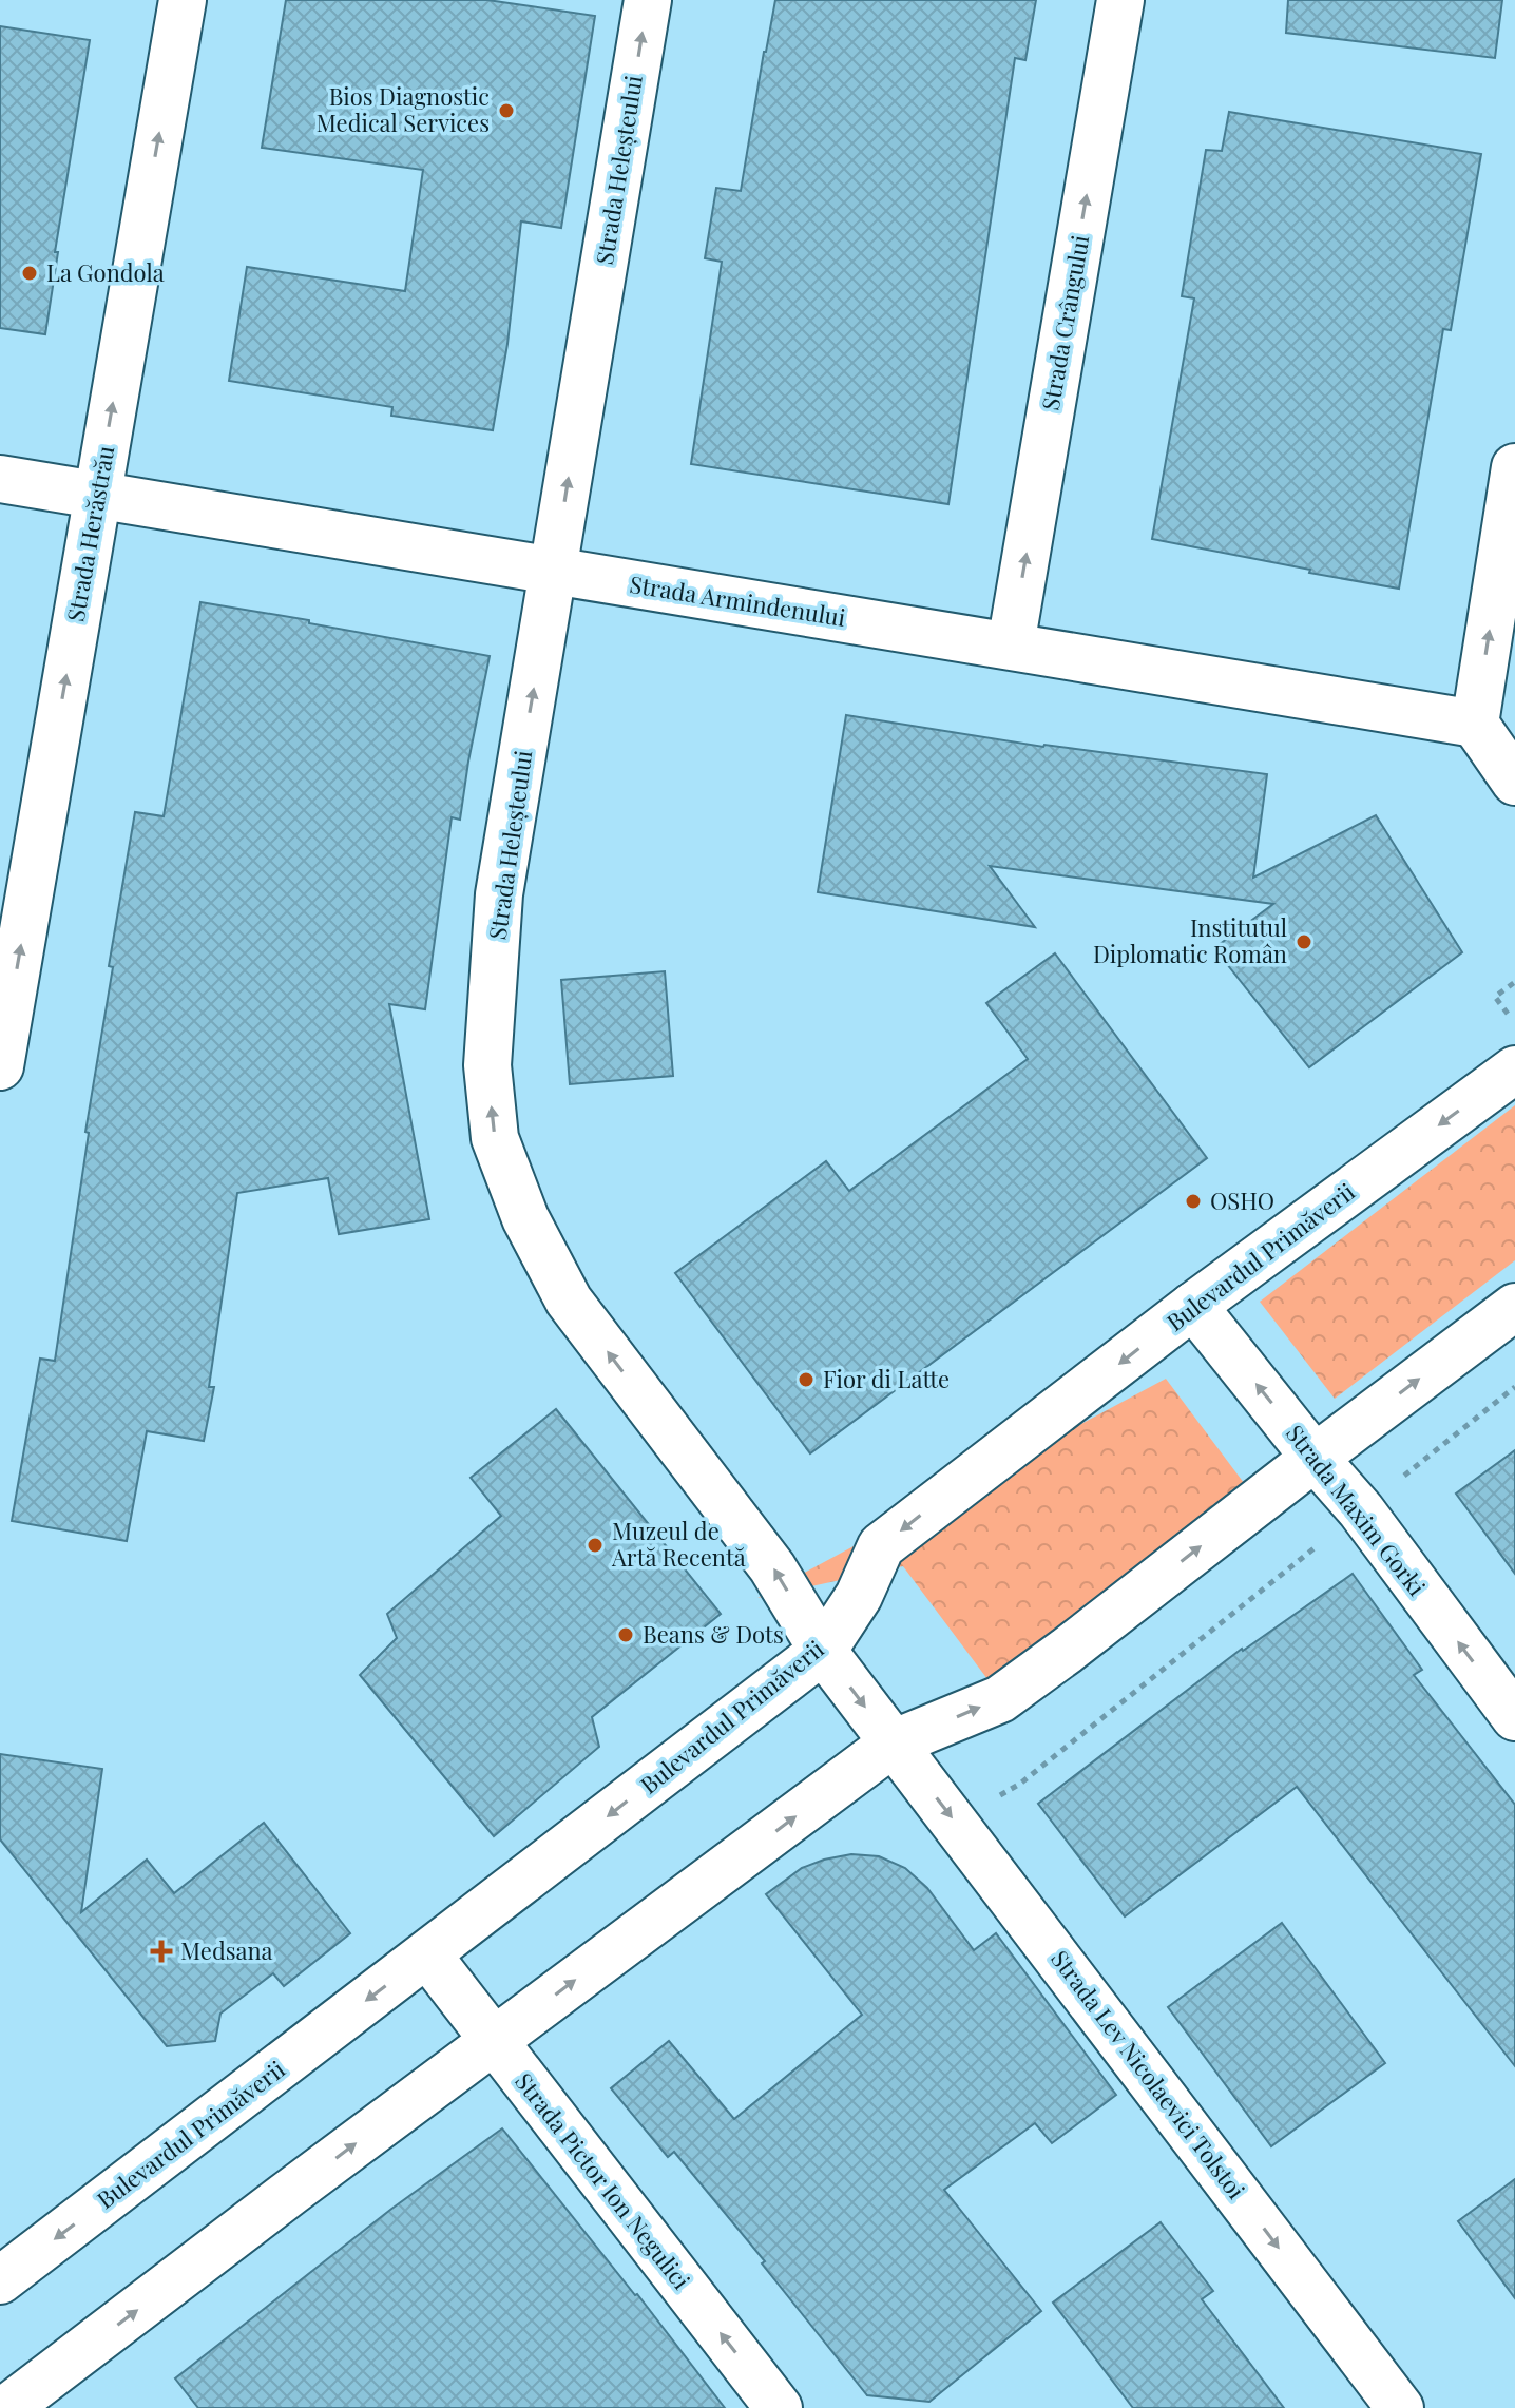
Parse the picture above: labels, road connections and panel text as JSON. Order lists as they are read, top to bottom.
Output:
{
  "streets": {
    "street": [
      "Strada Heleșteului",
      "Strada Crângului",
      "Strada Herăstrău",
      "Strada Armindenului",
      "Bulevardul Primăverii",
      "Strada Maxim Gorki",
      "Strada Lev Nicolaevici Tolstoi",
      "Strada Pictor Ion Negulici"
    ]
  },
  "crossings": [
    ["Strada Heleșteului", "Strada Armindenului"],
    ["Strada Heleșteului", "Bulevardul Primăverii"],
    ["Strada Heleșteului", "Strada Lev Nicolaevici Tolstoi"],
    ["Strada Crângului", "Strada Armindenului"],
    ["Strada Herăstrău", "Strada Armindenului"],
    ["Bulevardul Primăverii", "Strada Maxim Gorki"],
    ["Bulevardul Primăverii", "Strada Pictor Ion Negulici"]
  ],
  "one_way": [
    "Strada Heleșteului",
    "Strada Crângului",
    "Strada Herăstrău",
    "Strada Maxim Gorki",
    "Strada Lev Nicolaevici Tolstoi",
    "Strada Pictor Ion Negulici"
  ],
  "places": {
    "other": [
      "Bios Diagnostic Medical Services",
      "La Gondola",
      "Institutul Diplomatic Român",
      "OSHO",
      "Fior di Latte",
      "Muzeul de Artă Recentă",
      "Beans & Dots"
    ],
    "health": ["Medsana"]
  }
}
